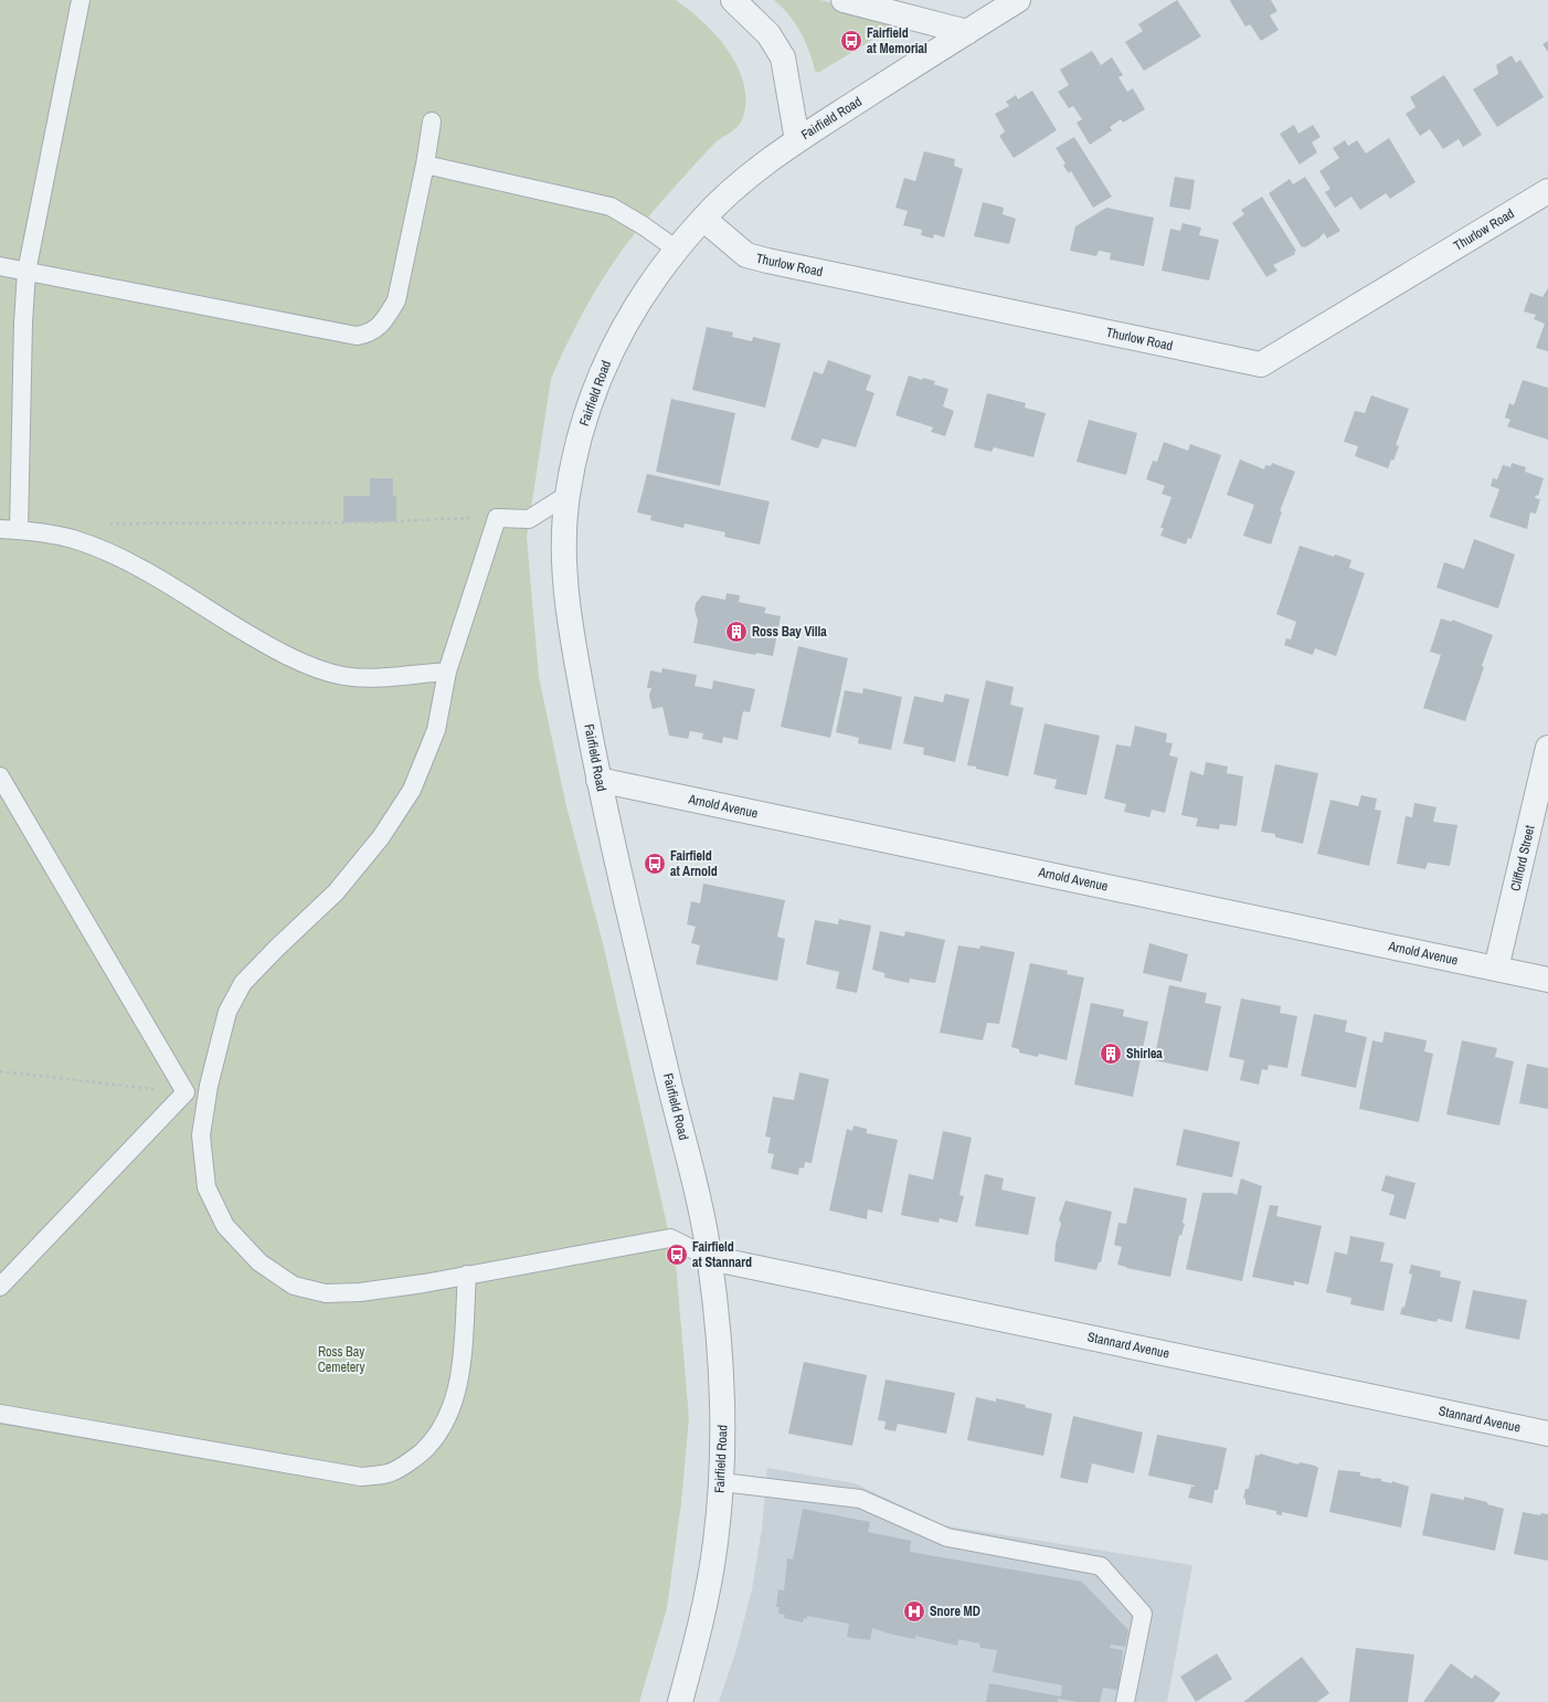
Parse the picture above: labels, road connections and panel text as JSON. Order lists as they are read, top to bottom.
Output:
{
  "streets": {
    "street": [
      "Fairfield Road",
      "Thurlow Road",
      "Arnold Avenue",
      "Clifford Street",
      "Stannard Avenue"
    ]
  },
  "crossings": [
    ["Fairfield Road", "Thurlow Road"],
    ["Fairfield Road", "Arnold Avenue"],
    ["Fairfield Road", "Stannard Avenue"],
    ["Arnold Avenue", "Clifford Street"]
  ],
  "parks": ["Ross Bay Cemetery"],
  "places": {
    "bus stop": ["Fairfield at Memorial", "Fairfield at Arnold", "Fairfield at Stannard"],
    "building": ["Ross Bay Villa", "Shirlea"],
    "hospital": ["Snore MD"]
  }
}
